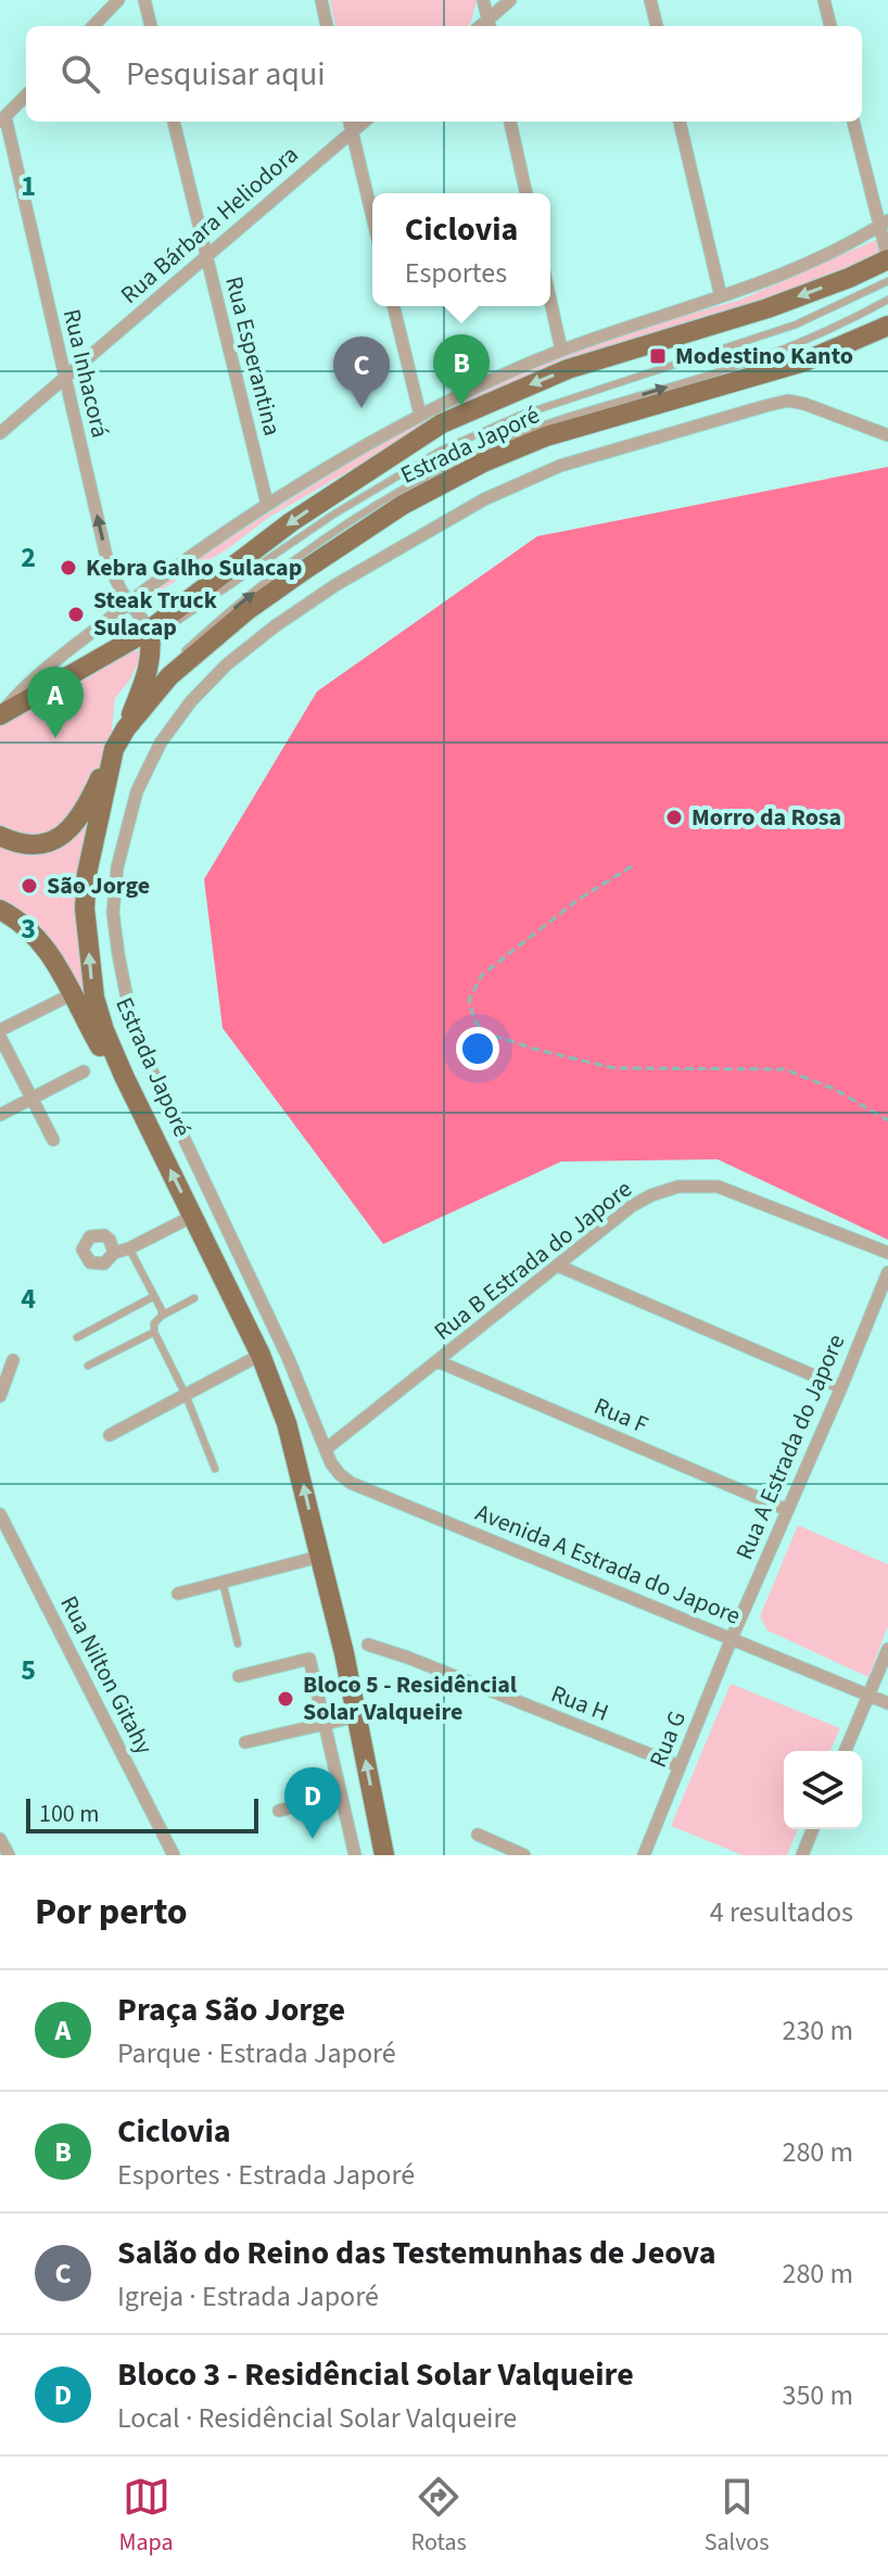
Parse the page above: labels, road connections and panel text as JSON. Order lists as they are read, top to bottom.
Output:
{
  "streets": {
    "main road": ["Estrada Japoré"],
    "street": [
      "Rua Bárbara Heliodora",
      "Rua Esperantina",
      "Rua Inhacorá",
      "Rua B Estrada do Japore",
      "Rua F",
      "Rua A Estrada do Japore",
      "Avenida A Estrada do Japore",
      "Rua Nilton Gitahy",
      "Rua H",
      "Rua G"
    ]
  },
  "crossings": [
    ["Rua Bárbara Heliodora", "Rua Esperantina"],
    ["Rua Bárbara Heliodora", "Rua Inhacorá"],
    ["Rua Esperantina", "Estrada Japoré"],
    ["Rua Inhacorá", "Estrada Japoré"],
    ["Rua B Estrada do Japore", "Rua F"],
    ["Rua B Estrada do Japore", "Avenida A Estrada do Japore"],
    ["Rua F", "Rua A Estrada do Japore"],
    ["Rua A Estrada do Japore", "Avenida A Estrada do Japore"],
    ["Rua A Estrada do Japore", "Rua G"],
    ["Avenida A Estrada do Japore", "Rua G"],
    ["Rua H", "Rua G"]
  ],
  "one_way": ["Rua Inhacorá"],
  "places": {
    "transit": ["Modestino Kanto"],
    "other": [
      "Kebra Galho Sulacap",
      "Steak Truck Sulacap",
      "Morro da Rosa",
      "São Jorge",
      "Bloco 5 - Residêncial Solar Valqueire"
    ]
  },
  "scale_bar": "100 m",
  "page": {
    "search": "Pesquisar aqui",
    "popup": ["Ciclovia", "Esportes"],
    "pins": [
      "B",
      "C",
      "A",
      "D"
    ],
    "scale": "100 m",
    "heading": ["Por perto", "4 resultados"],
    "list": [
      {
        "mark": "A",
        "name": "Praça São Jorge",
        "note": "Parque · Estrada Japoré",
        "value": "230 m"
      },
      {
        "mark": "B",
        "name": "Ciclovia",
        "note": "Esportes · Estrada Japoré",
        "value": "280 m"
      },
      {
        "mark": "C",
        "name": "Salão do Reino das Testemunhas de Jeova",
        "note": "Igreja · Estrada Japoré",
        "value": "280 m"
      },
      {
        "mark": "D",
        "name": "Bloco 3 - Residêncial Solar Valqueire",
        "note": "Local · Residêncial Solar Valqueire",
        "value": "350 m"
      }
    ],
    "nav": ["Mapa", "Rotas", "Salvos"]
  },
  "grid": {
    "rows": [
      "1",
      "2",
      "3",
      "4",
      "5"
    ]
  }
}
